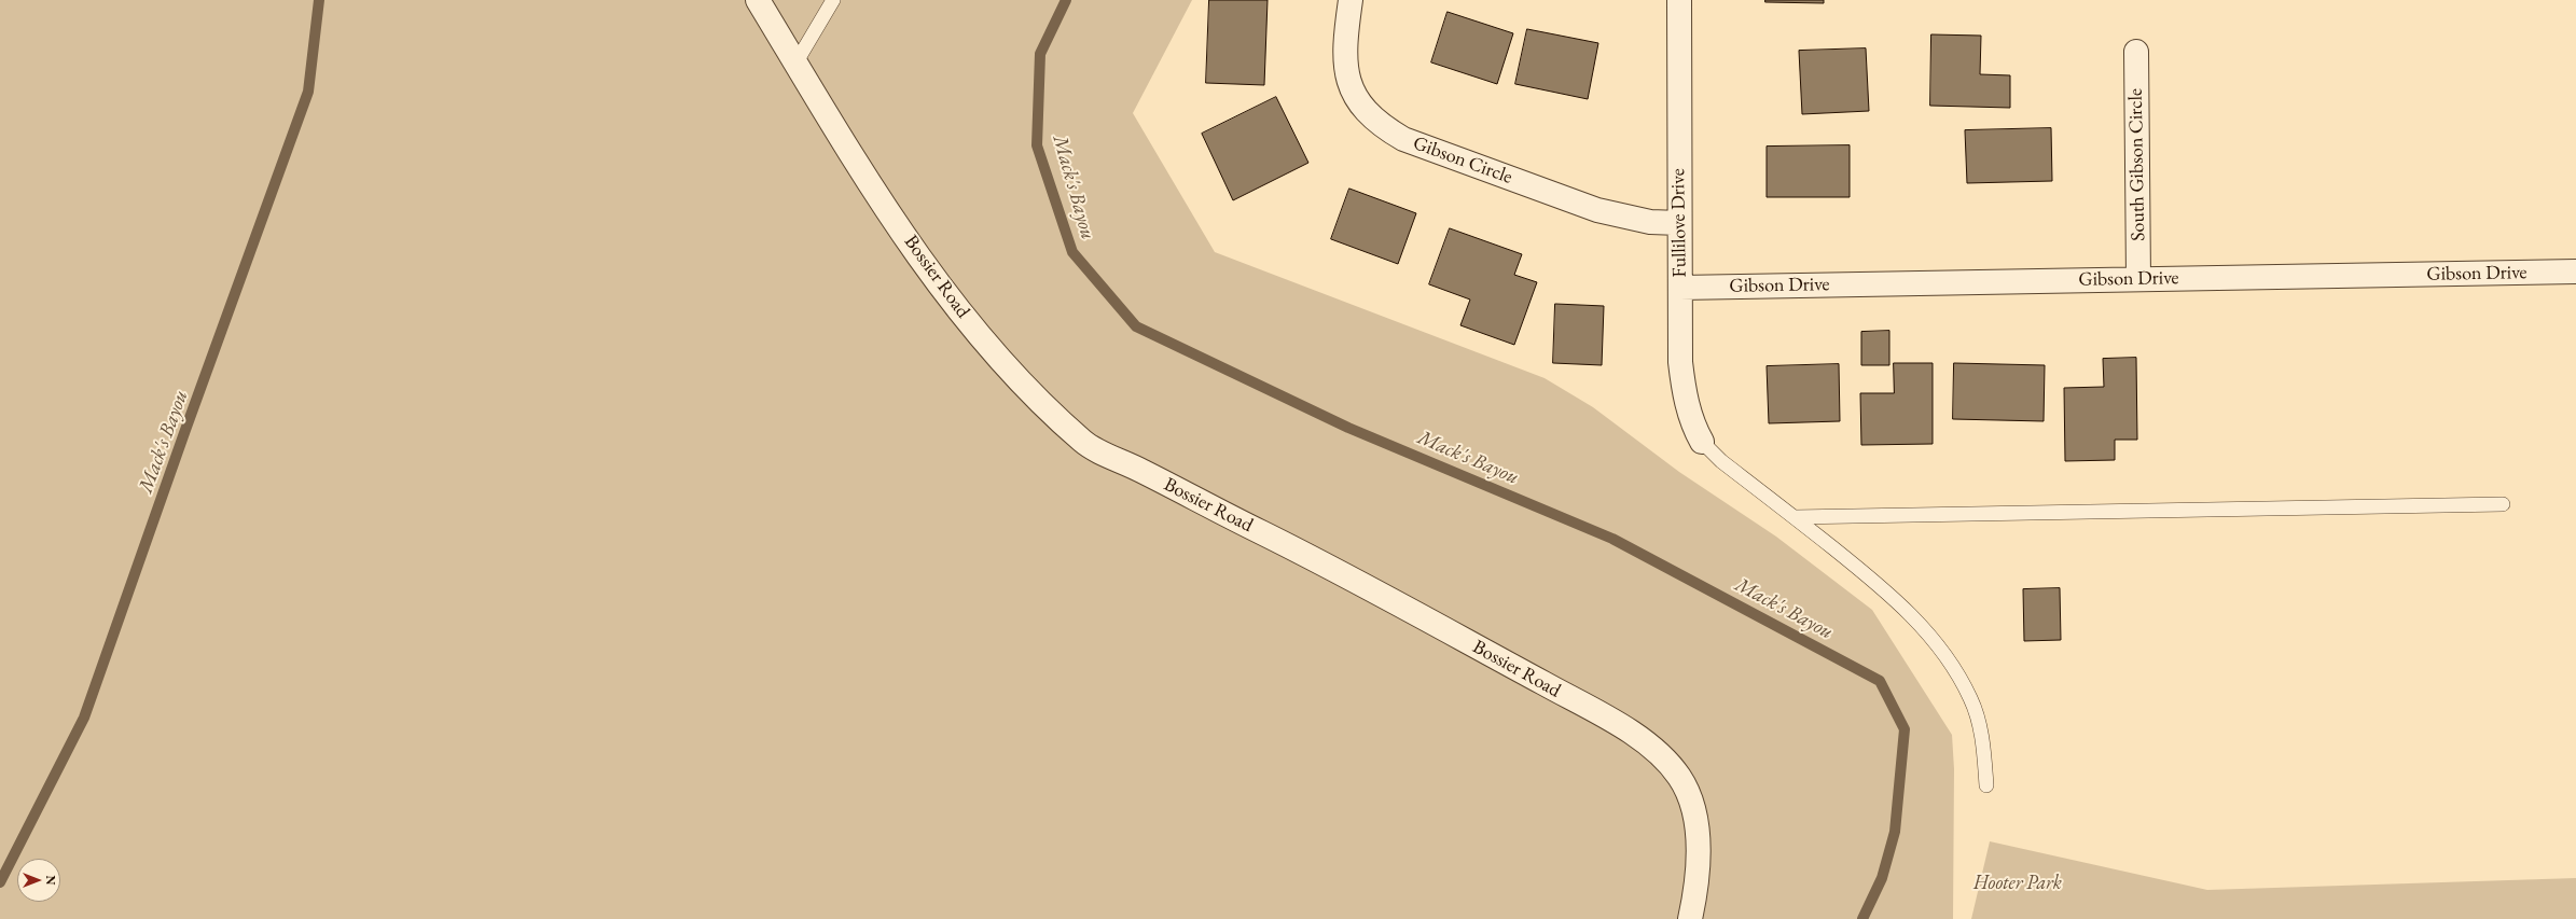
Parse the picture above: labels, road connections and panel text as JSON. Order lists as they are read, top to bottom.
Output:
{
  "streets": {
    "street": [
      "Gibson Circle",
      "South Gibson Circle",
      "Fullilove Drive",
      "Gibson Drive",
      "Bossier Road"
    ]
  },
  "crossings": [
    ["Gibson Circle", "Fullilove Drive"],
    ["South Gibson Circle", "Gibson Drive"],
    ["Fullilove Drive", "Gibson Drive"]
  ],
  "water": ["Mack's Bayou"],
  "parks": ["Hooter Park"],
  "north": "right"
}
